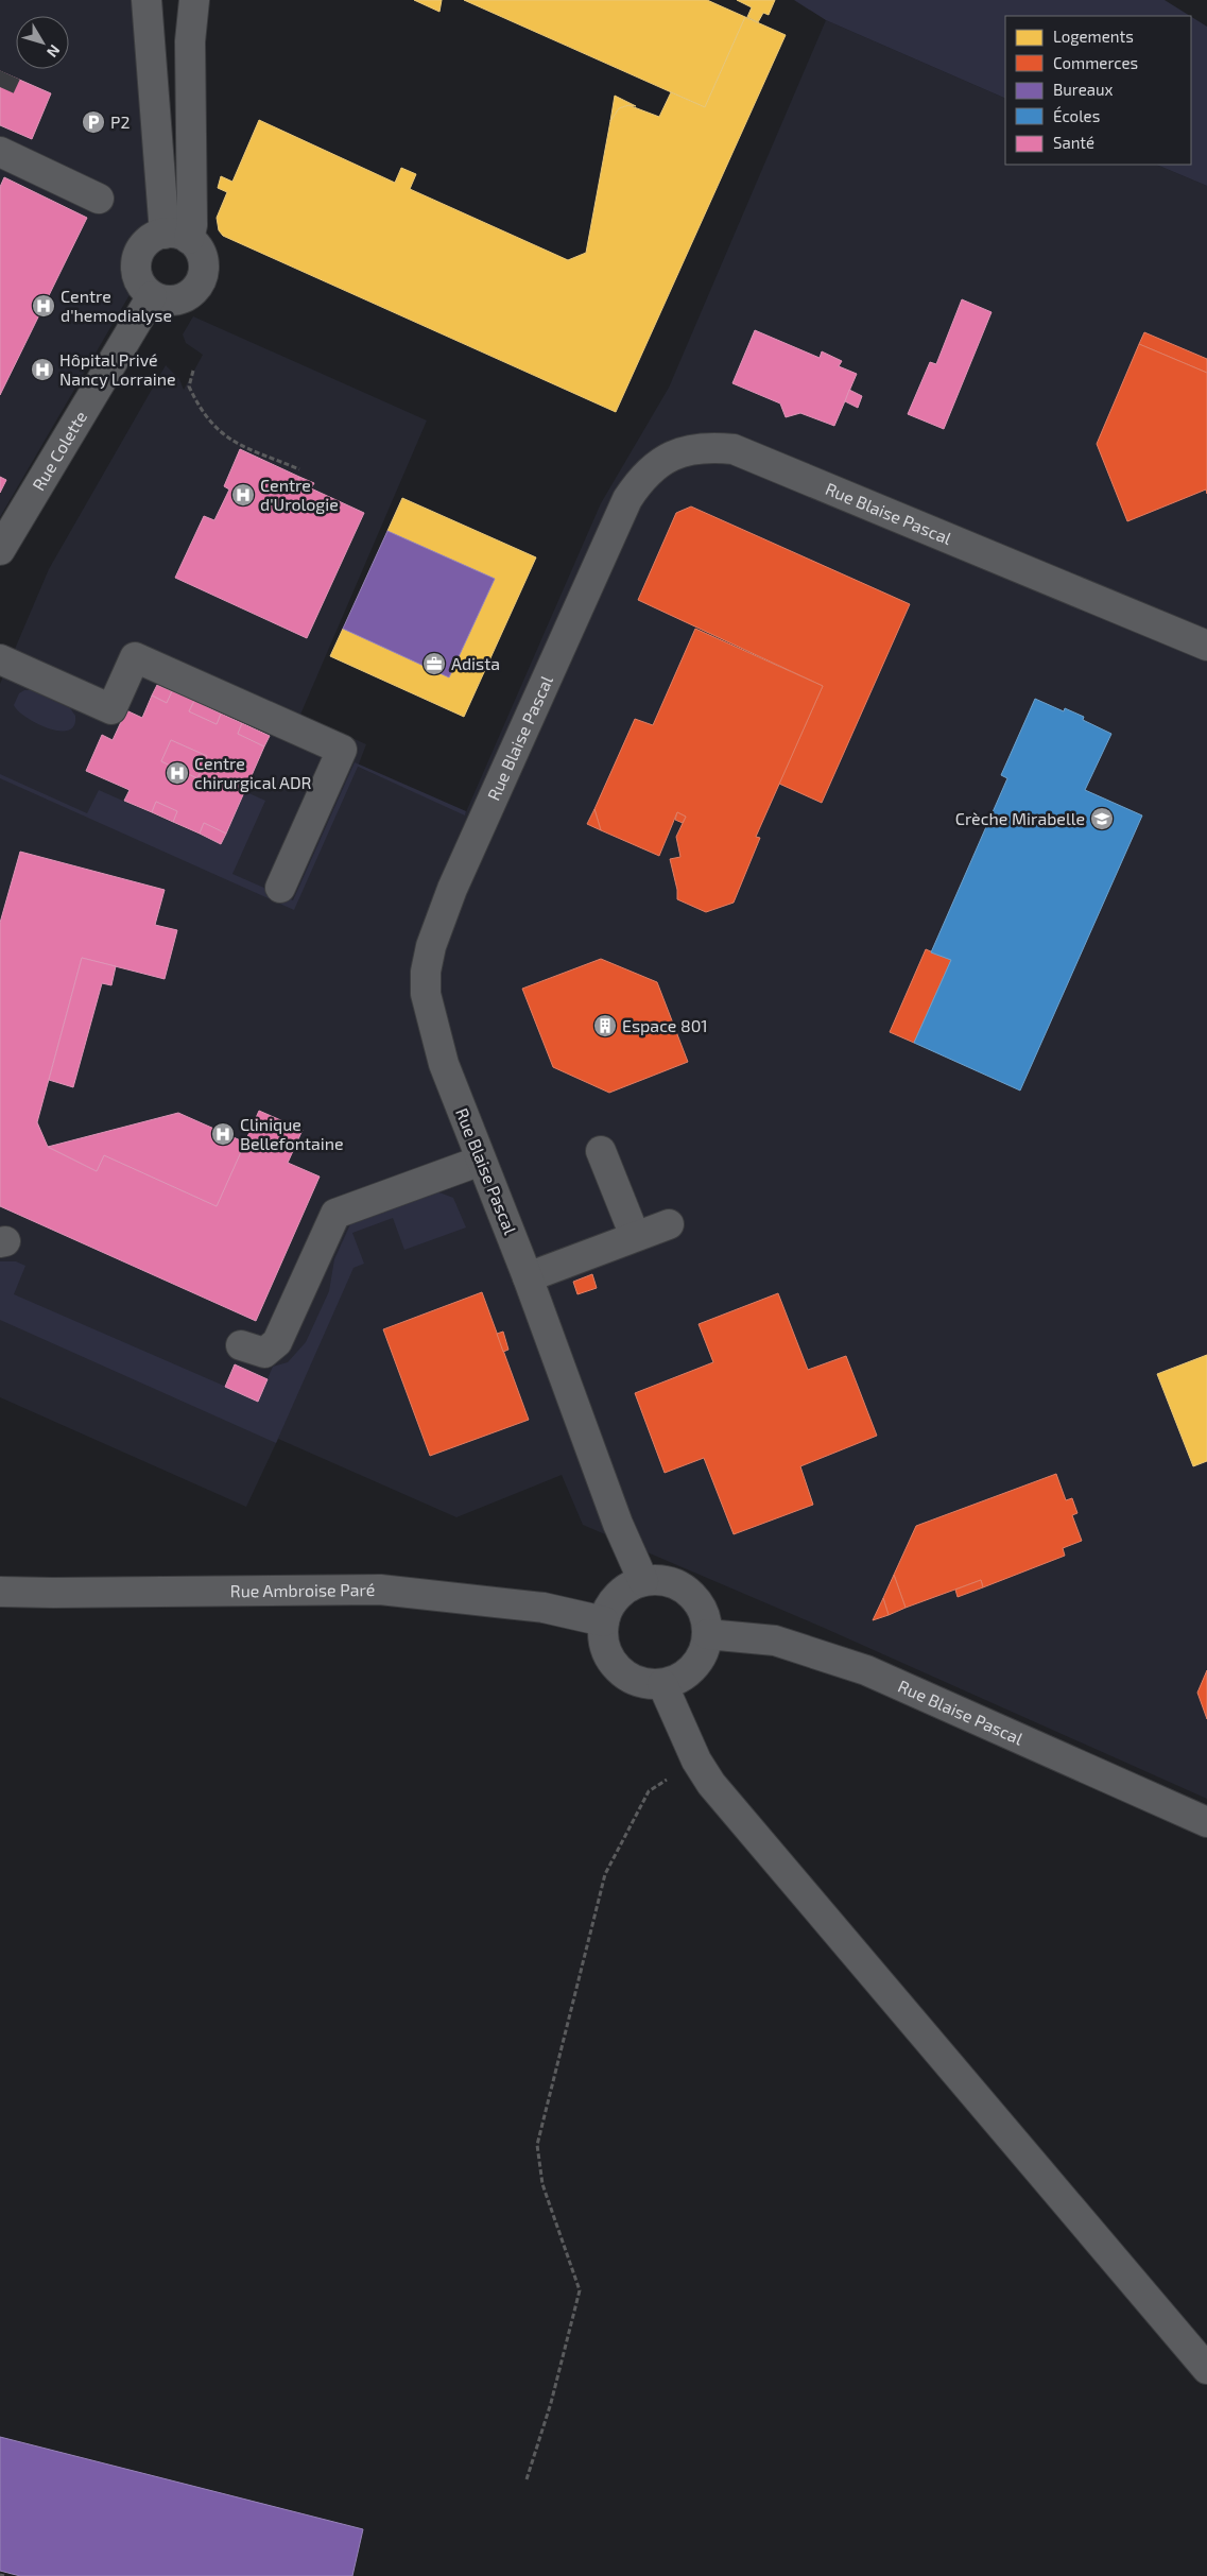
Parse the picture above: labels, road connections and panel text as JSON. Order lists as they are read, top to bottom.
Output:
{
  "streets": {
    "street": ["Rue Colette", "Rue Blaise Pascal", "Rue Ambroise Paré"]
  },
  "crossings": [
    ["Rue Blaise Pascal", "Rue Ambroise Paré"]
  ],
  "places": {
    "parking": ["P2"],
    "hospital": [
      "Centre d'hemodialyse",
      "Hôpital Privé Nancy Lorraine",
      "Centre d'Urologie",
      "Centre chirurgical ADR",
      "Clinique Bellefontaine"
    ],
    "office": ["Adista"],
    "school or university": ["Crèche Mirabelle"],
    "building": ["Espace 801"]
  },
  "legend": [
    "Logements",
    "Commerces",
    "Bureaux",
    "Écoles",
    "Santé"
  ],
  "north": "bottom right"
}
